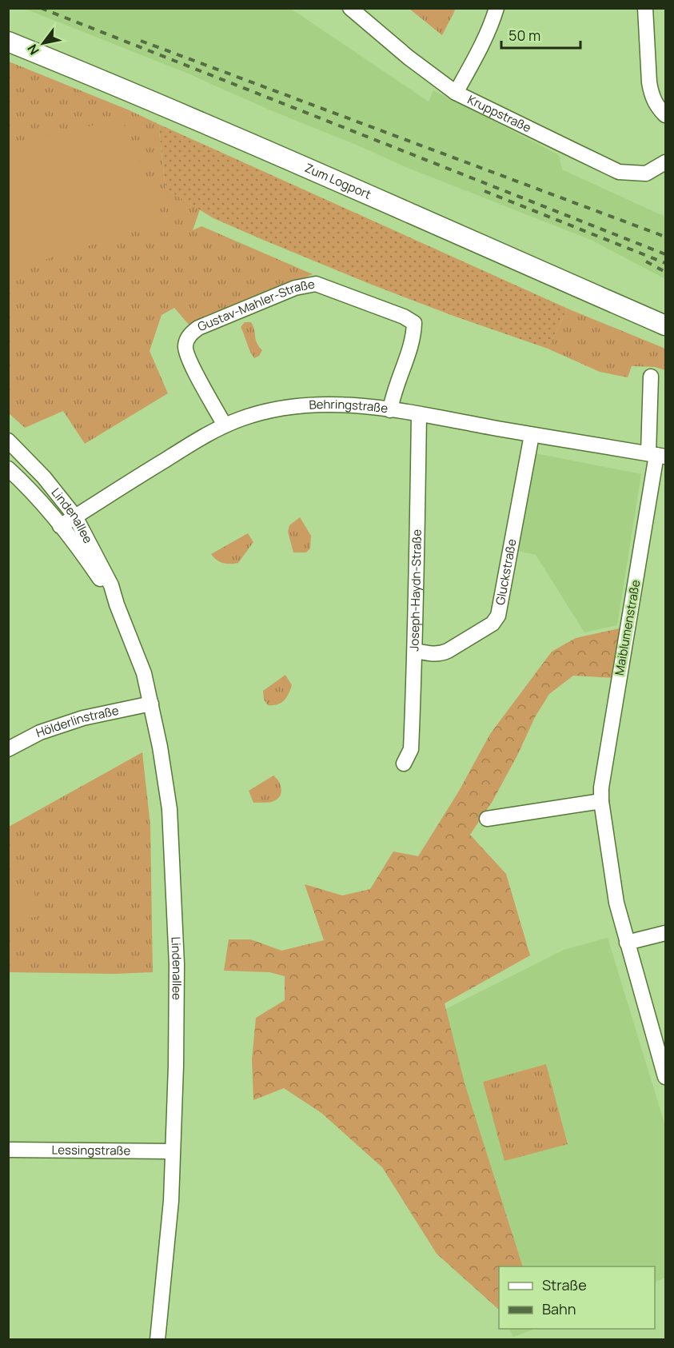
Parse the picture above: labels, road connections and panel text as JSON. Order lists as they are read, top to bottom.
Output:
{
  "streets": {
    "main road": ["Zum Logport"],
    "street": [
      "Kruppstraße",
      "Gustav-Mahler-Straße",
      "Behringstraße",
      "Lindenallee",
      "Gluckstraße",
      "Joseph-Haydn-Straße",
      "Maiblumenstraße",
      "Hölderlinstraße",
      "Lessingstraße"
    ]
  },
  "crossings": [
    ["Gustav-Mahler-Straße", "Behringstraße"],
    ["Behringstraße", "Lindenallee"],
    ["Behringstraße", "Gluckstraße"],
    ["Behringstraße", "Joseph-Haydn-Straße"],
    ["Behringstraße", "Maiblumenstraße"],
    ["Lindenallee", "Hölderlinstraße"],
    ["Lindenallee", "Lessingstraße"],
    ["Gluckstraße", "Joseph-Haydn-Straße"]
  ],
  "legend": ["Straße", "Bahn"],
  "scale_bar": "50 m",
  "north": "bottom left"
}
